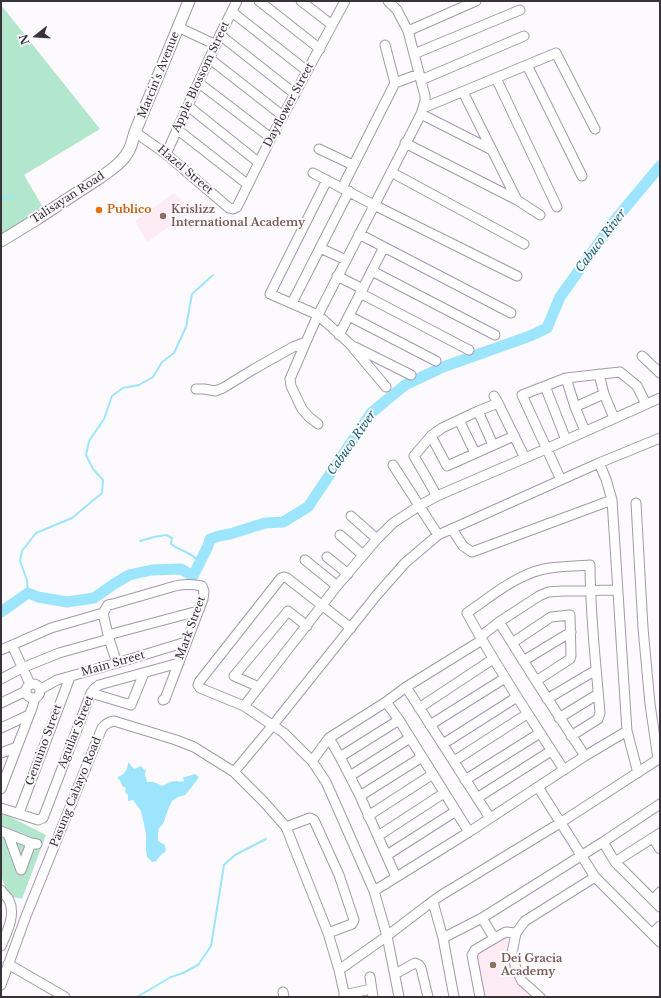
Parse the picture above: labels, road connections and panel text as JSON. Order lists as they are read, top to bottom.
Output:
{
  "streets": {
    "main road": ["Marcin's Avenue", "Talisayan Road"],
    "street": [
      "Apple Blossom Street",
      "Dayflower Street",
      "Hazel Street",
      "Mark Street",
      "Main Street",
      "Aguilar Street",
      "Genuino Street",
      "Pasung Cabayo Road"
    ]
  },
  "crossings": [
    ["Marcin's Avenue", "Hazel Street"],
    ["Marcin's Avenue", "Talisayan Road"],
    ["Apple Blossom Street", "Hazel Street"],
    ["Dayflower Street", "Hazel Street"],
    ["Mark Street", "Main Street"],
    ["Mark Street", "Aguilar Street"],
    ["Main Street", "Genuino Street"],
    ["Aguilar Street", "Genuino Street"]
  ],
  "water": ["Cabuco River"],
  "places": ["Publico", "Krislizz International Academy", "Dei Gracia Academy"],
  "north": "left"
}
